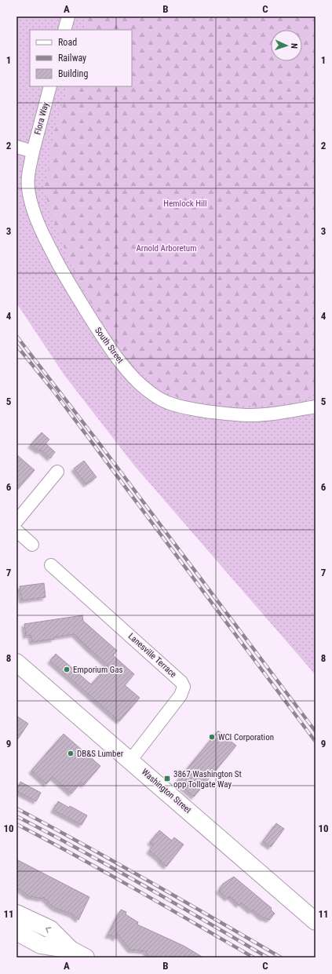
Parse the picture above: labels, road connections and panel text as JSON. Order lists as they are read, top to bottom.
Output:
{
  "streets": {
    "main road": ["Washington Street"],
    "street": ["Flora Way", "South Street", "Lanesville Terrace"]
  },
  "crossings": [
    ["Flora Way", "South Street"],
    ["Lanesville Terrace", "Washington Street"]
  ],
  "parks": ["Hemlock Hill", "Arnold Arboretum"],
  "places": {
    "other": ["Emporium Gas", "WCI Corporation", "DB&S Lumber"],
    "transit": ["3867 Washington St opp Tollgate Way"]
  },
  "legend": ["Road", "Railway", "Building"],
  "north": "right",
  "grid": {
    "columns": ["A", "B", "C"],
    "rows": [
      "1",
      "2",
      "3",
      "4",
      "5",
      "6",
      "7",
      "8",
      "9",
      "10",
      "11"
    ]
  }
}
